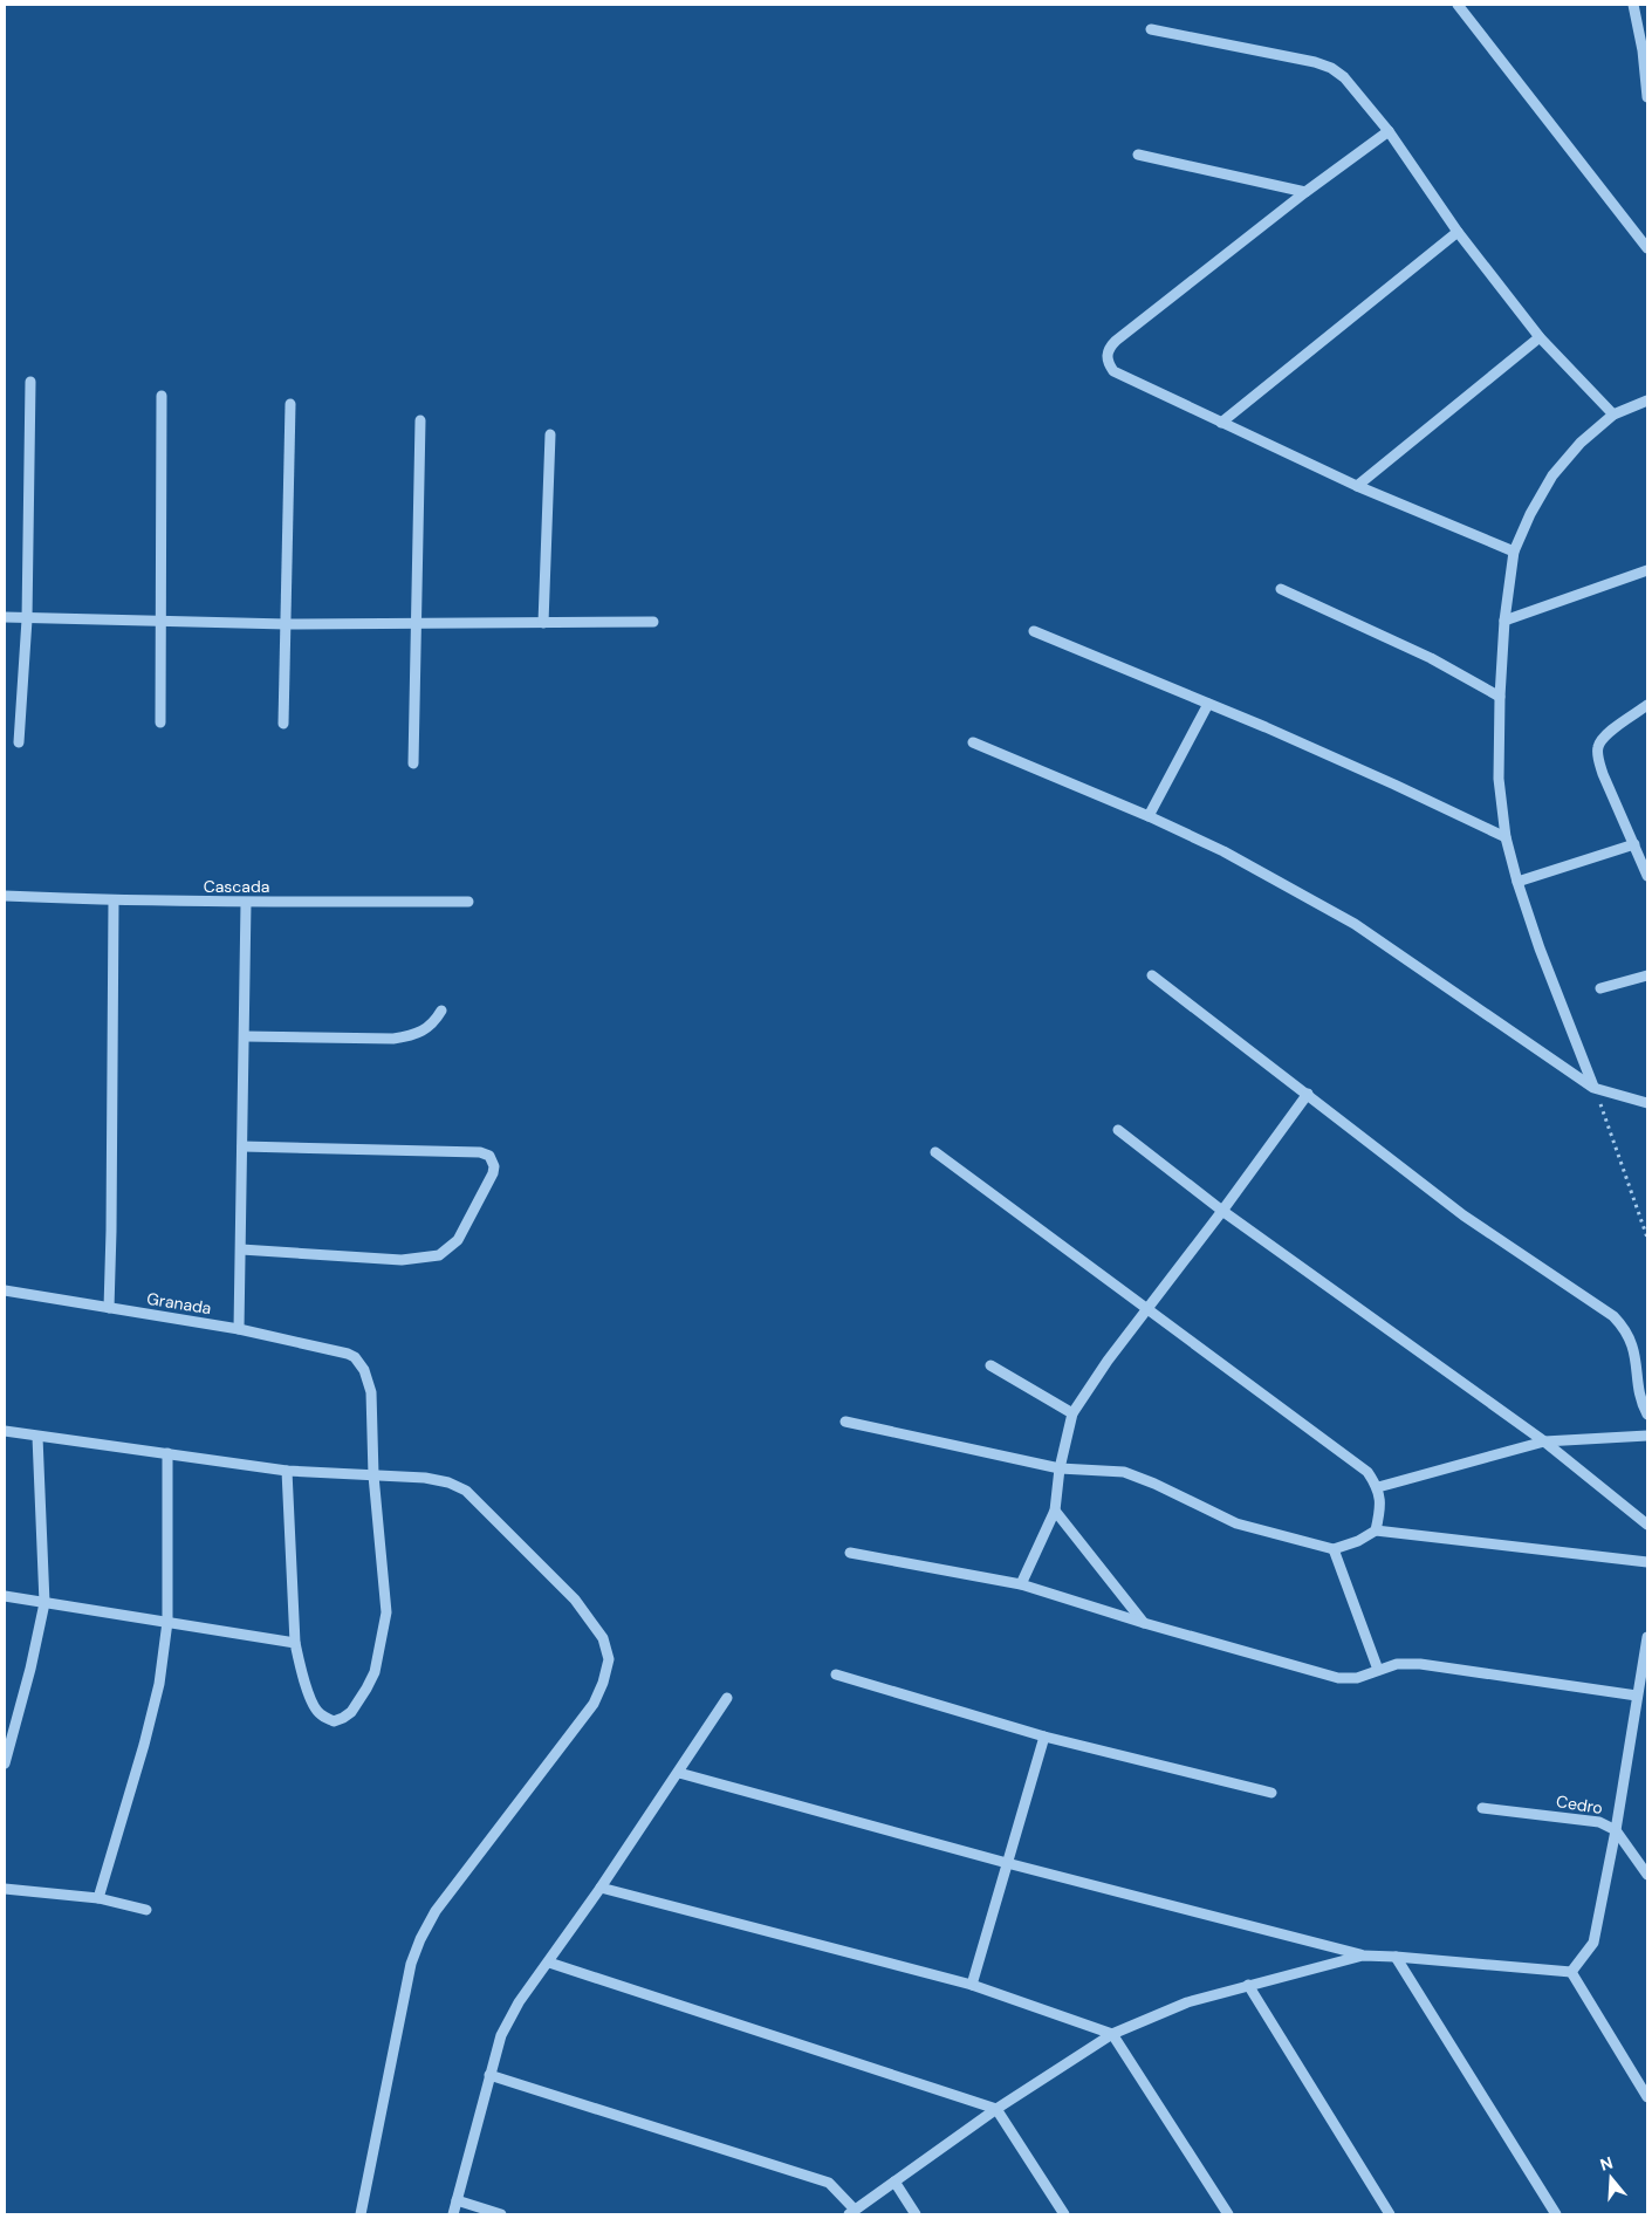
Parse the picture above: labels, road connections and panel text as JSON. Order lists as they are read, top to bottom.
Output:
{
  "streets": {
    "street": ["Cascada", "Granada", "Cedro"]
  },
  "north": "top"
}
